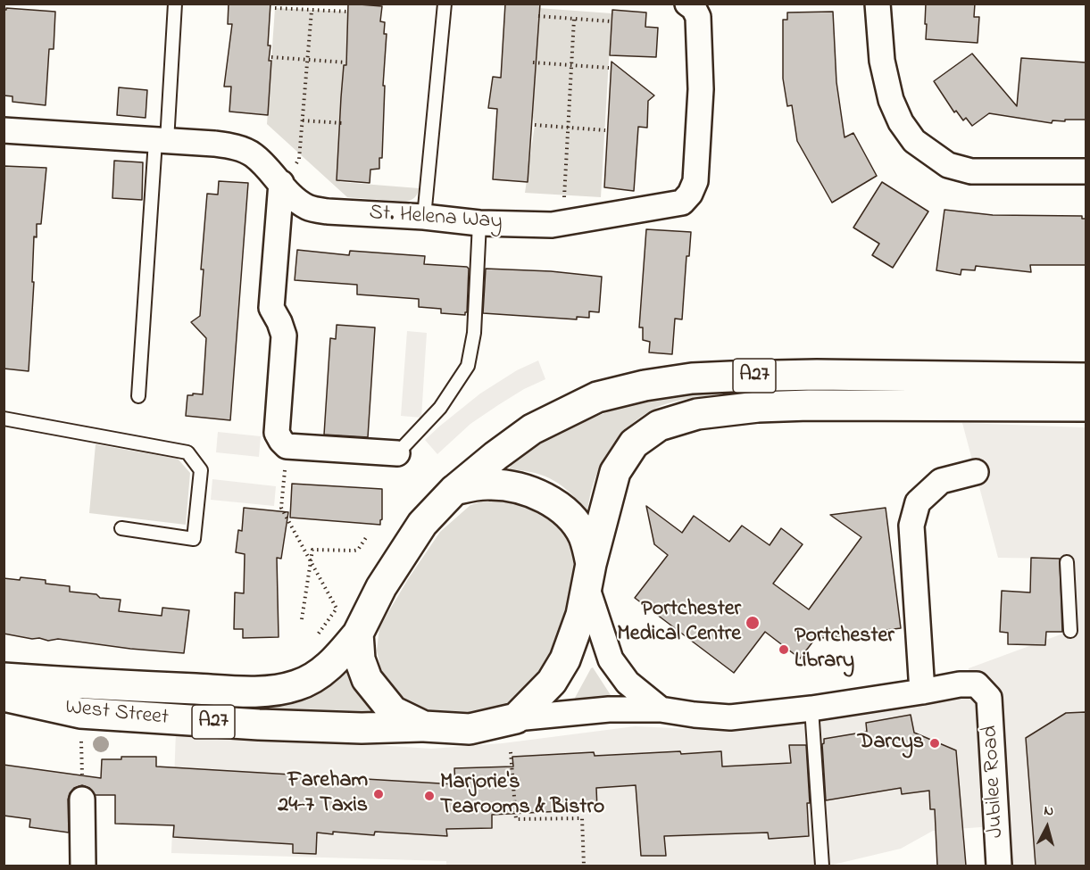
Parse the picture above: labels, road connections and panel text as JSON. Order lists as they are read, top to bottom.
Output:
{
  "streets": {
    "main road": ["A27", "West Street"],
    "street": ["St. Helena Way", "Jubilee Road"]
  },
  "crossings": [
    ["A27", "West Street"]
  ],
  "places": [
    "Portchester Medical Centre",
    "Portchester Library",
    "Darcys",
    "Fareham 24-7 Taxis",
    "Marjorie's Tearooms & Bistro"
  ],
  "north": "top"
}
